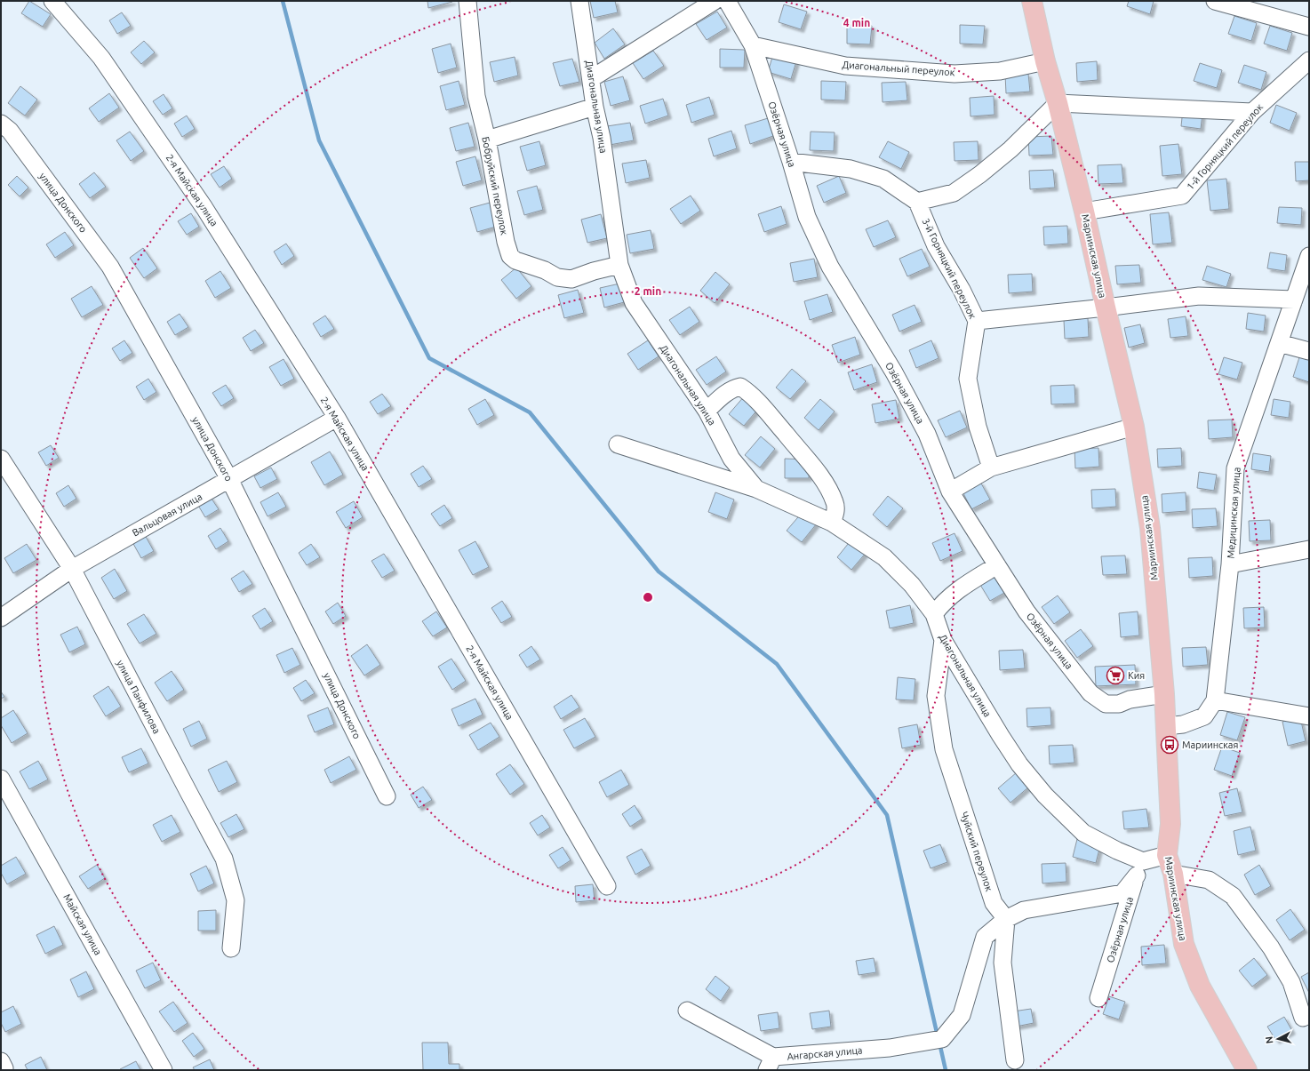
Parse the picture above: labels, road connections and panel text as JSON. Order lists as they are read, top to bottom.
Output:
{
  "streets": {
    "main road": ["Мариинская улица"],
    "street": [
      "Диагональный переулок",
      "Диагональная улица",
      "Озёрная улица",
      "1-й Горняцкий переулок",
      "Бобруйский переулок",
      "2-я Майская улица",
      "улица Донского",
      "3-й Горняцкий переулок",
      "Медицинская улица",
      "Вальцовая улица",
      "улица Панфилова",
      "Чуйский переулок",
      "Майская улица",
      "Ангарская улица"
    ]
  },
  "crossings": [
    ["Диагональный переулок", "Озёрная улица"],
    ["Диагональный переулок", "Мариинская улица"],
    ["Диагональная улица", "Озёрная улица"],
    ["Диагональная улица", "Бобруйский переулок"],
    ["Диагональная улица", "Чуйский переулок"],
    ["Диагональная улица", "Ангарская улица"],
    ["Озёрная улица", "Мариинская улица"],
    ["Озёрная улица", "Ангарская улица"],
    ["1-й Горняцкий переулок", "Мариинская улица"],
    ["2-я Майская улица", "Вальцовая улица"],
    ["улица Донского", "Вальцовая улица"],
    ["Мариинская улица", "Медицинская улица"],
    ["Вальцовая улица", "улица Панфилова"],
    ["Чуйский переулок", "Ангарская улица"]
  ],
  "places": {
    "supermarket": ["Кия"],
    "bus stop": ["Мариинская"]
  },
  "north": "left",
  "rings": ["4 min", "2 min"]
}
